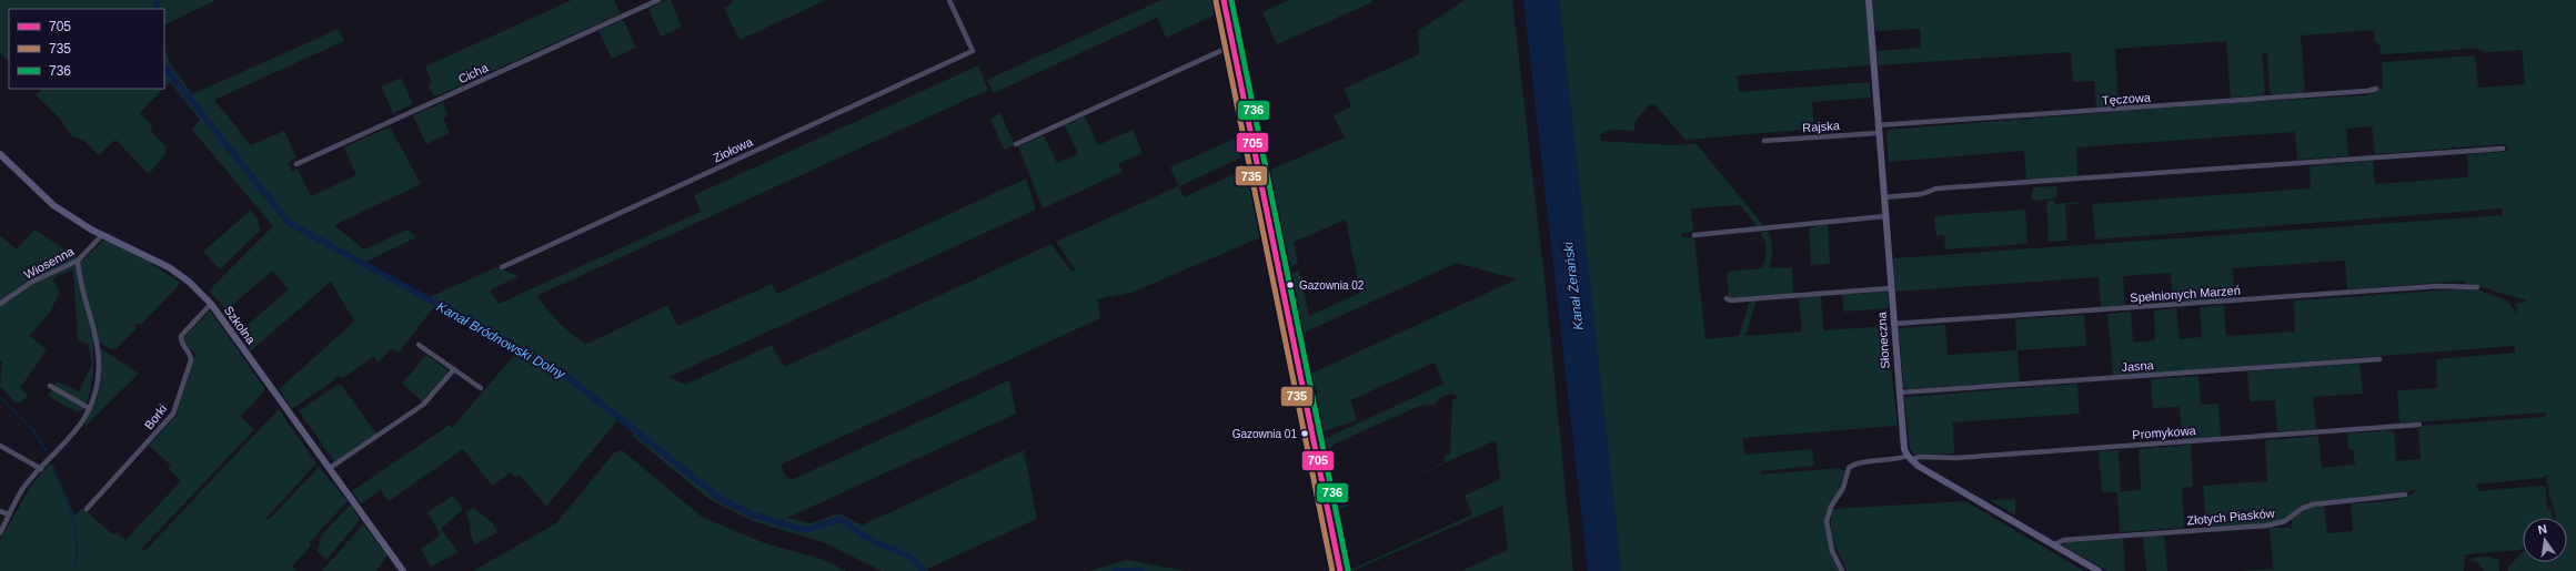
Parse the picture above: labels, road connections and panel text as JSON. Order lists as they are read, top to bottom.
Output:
{
  "streets": {
    "street": [
      "Cicha",
      "Tęczowa",
      "Rajska",
      "Ziołowa",
      "Wiosenna",
      "Spełnionych Marzeń",
      "Szkolna",
      "Słoneczna",
      "Jasna",
      "Borki",
      "Promykowa",
      "Złotych Piasków"
    ]
  },
  "crossings": [
    ["Tęczowa", "Rajska"],
    ["Tęczowa", "Słoneczna"],
    ["Rajska", "Słoneczna"],
    ["Wiosenna", "Szkolna"],
    ["Spełnionych Marzeń", "Słoneczna"],
    ["Szkolna", "Borki"],
    ["Słoneczna", "Jasna"],
    ["Słoneczna", "Promykowa"]
  ],
  "water": ["Kanał Żerański", "Kanał Bródnowski Dolny"],
  "places": ["Gazownia 02", "Gazownia 01"],
  "lines": ["transit line 705", "transit line 736", "transit line 735"],
  "legend": ["705", "735", "736"],
  "north": "top"
}
